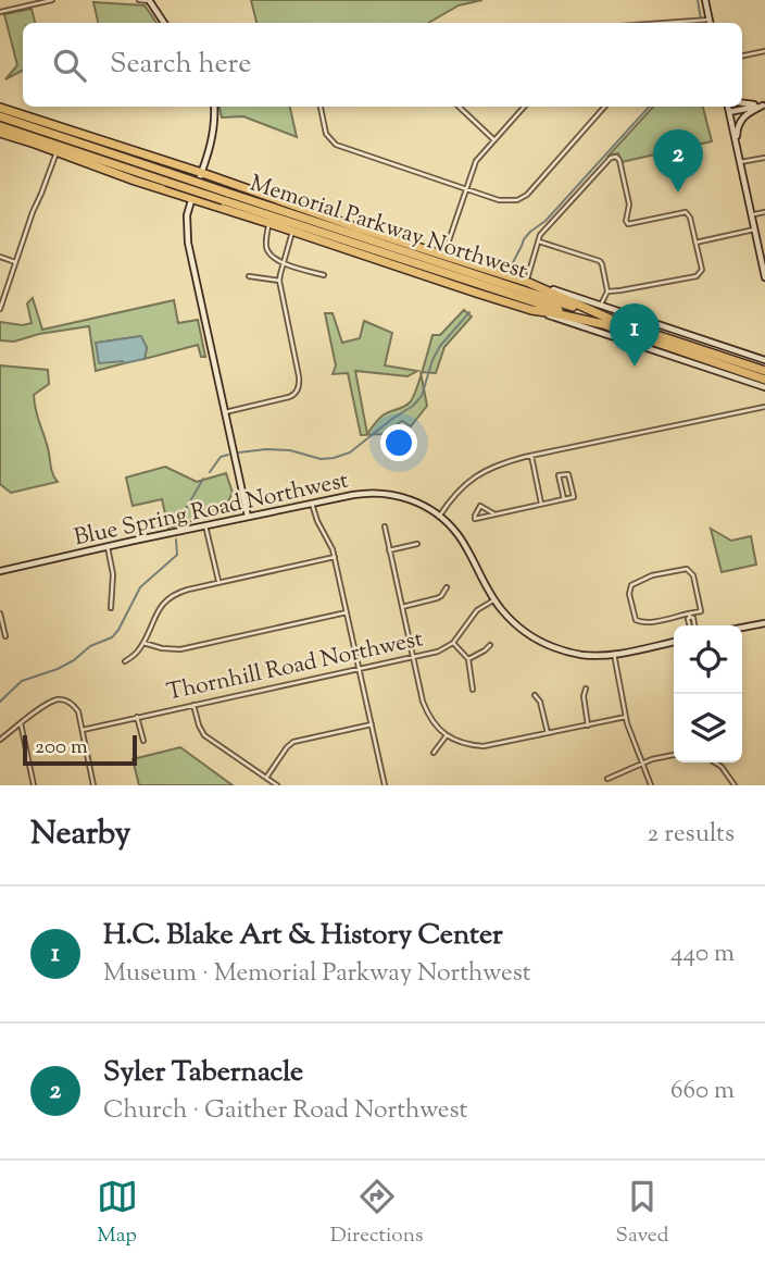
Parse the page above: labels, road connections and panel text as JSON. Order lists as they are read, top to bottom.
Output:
{
  "streets": {
    "highway": ["Memorial Parkway Northwest"],
    "street": ["Blue Spring Road Northwest", "Thornhill Road Northwest"]
  },
  "crossings": [
    ["Blue Spring Road Northwest", "Thornhill Road Northwest"]
  ],
  "scale_bar": "200 m",
  "page": {
    "search": "Search here",
    "pins": ["2", "1"],
    "scale": "200 m",
    "heading": ["Nearby", "2 results"],
    "list": [
      {
        "mark": "1",
        "name": "H.C. Blake Art & History Center",
        "note": "Museum · Memorial Parkway Northwest",
        "value": "440 m"
      },
      {
        "mark": "2",
        "name": "Syler Tabernacle",
        "note": "Church · Gaither Road Northwest",
        "value": "660 m"
      }
    ],
    "nav": ["Map", "Directions", "Saved"]
  }
}
